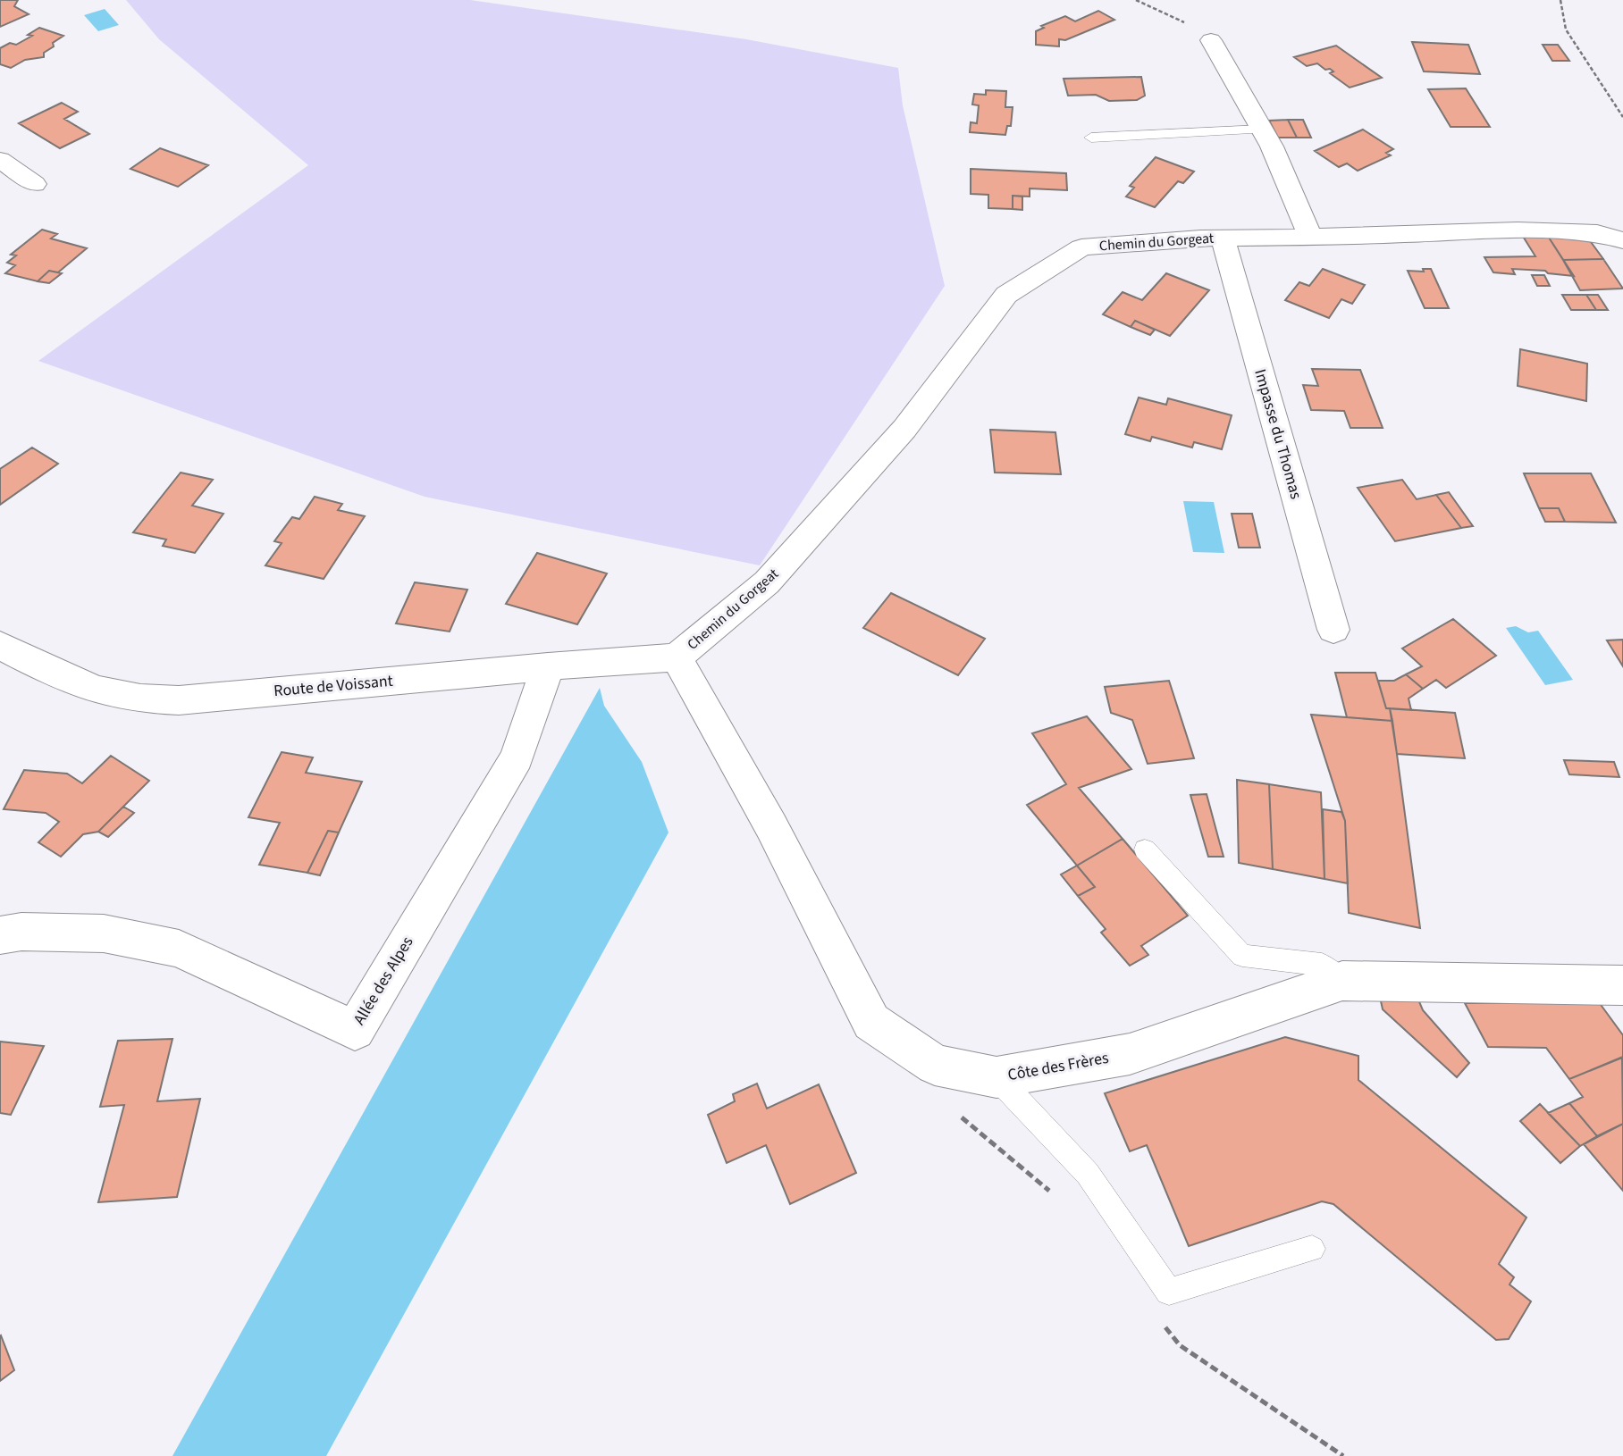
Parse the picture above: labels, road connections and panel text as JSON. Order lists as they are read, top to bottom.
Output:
{
  "streets": {
    "street": [
      "Chemin du Gorgeat",
      "Impasse du Thomas",
      "Route de Voissant",
      "Allée des Alpes",
      "Côte des Frères"
    ]
  },
  "crossings": [
    ["Chemin du Gorgeat", "Impasse du Thomas"],
    ["Chemin du Gorgeat", "Route de Voissant"],
    ["Chemin du Gorgeat", "Côte des Frères"],
    ["Route de Voissant", "Allée des Alpes"],
    ["Route de Voissant", "Côte des Frères"]
  ]
}
